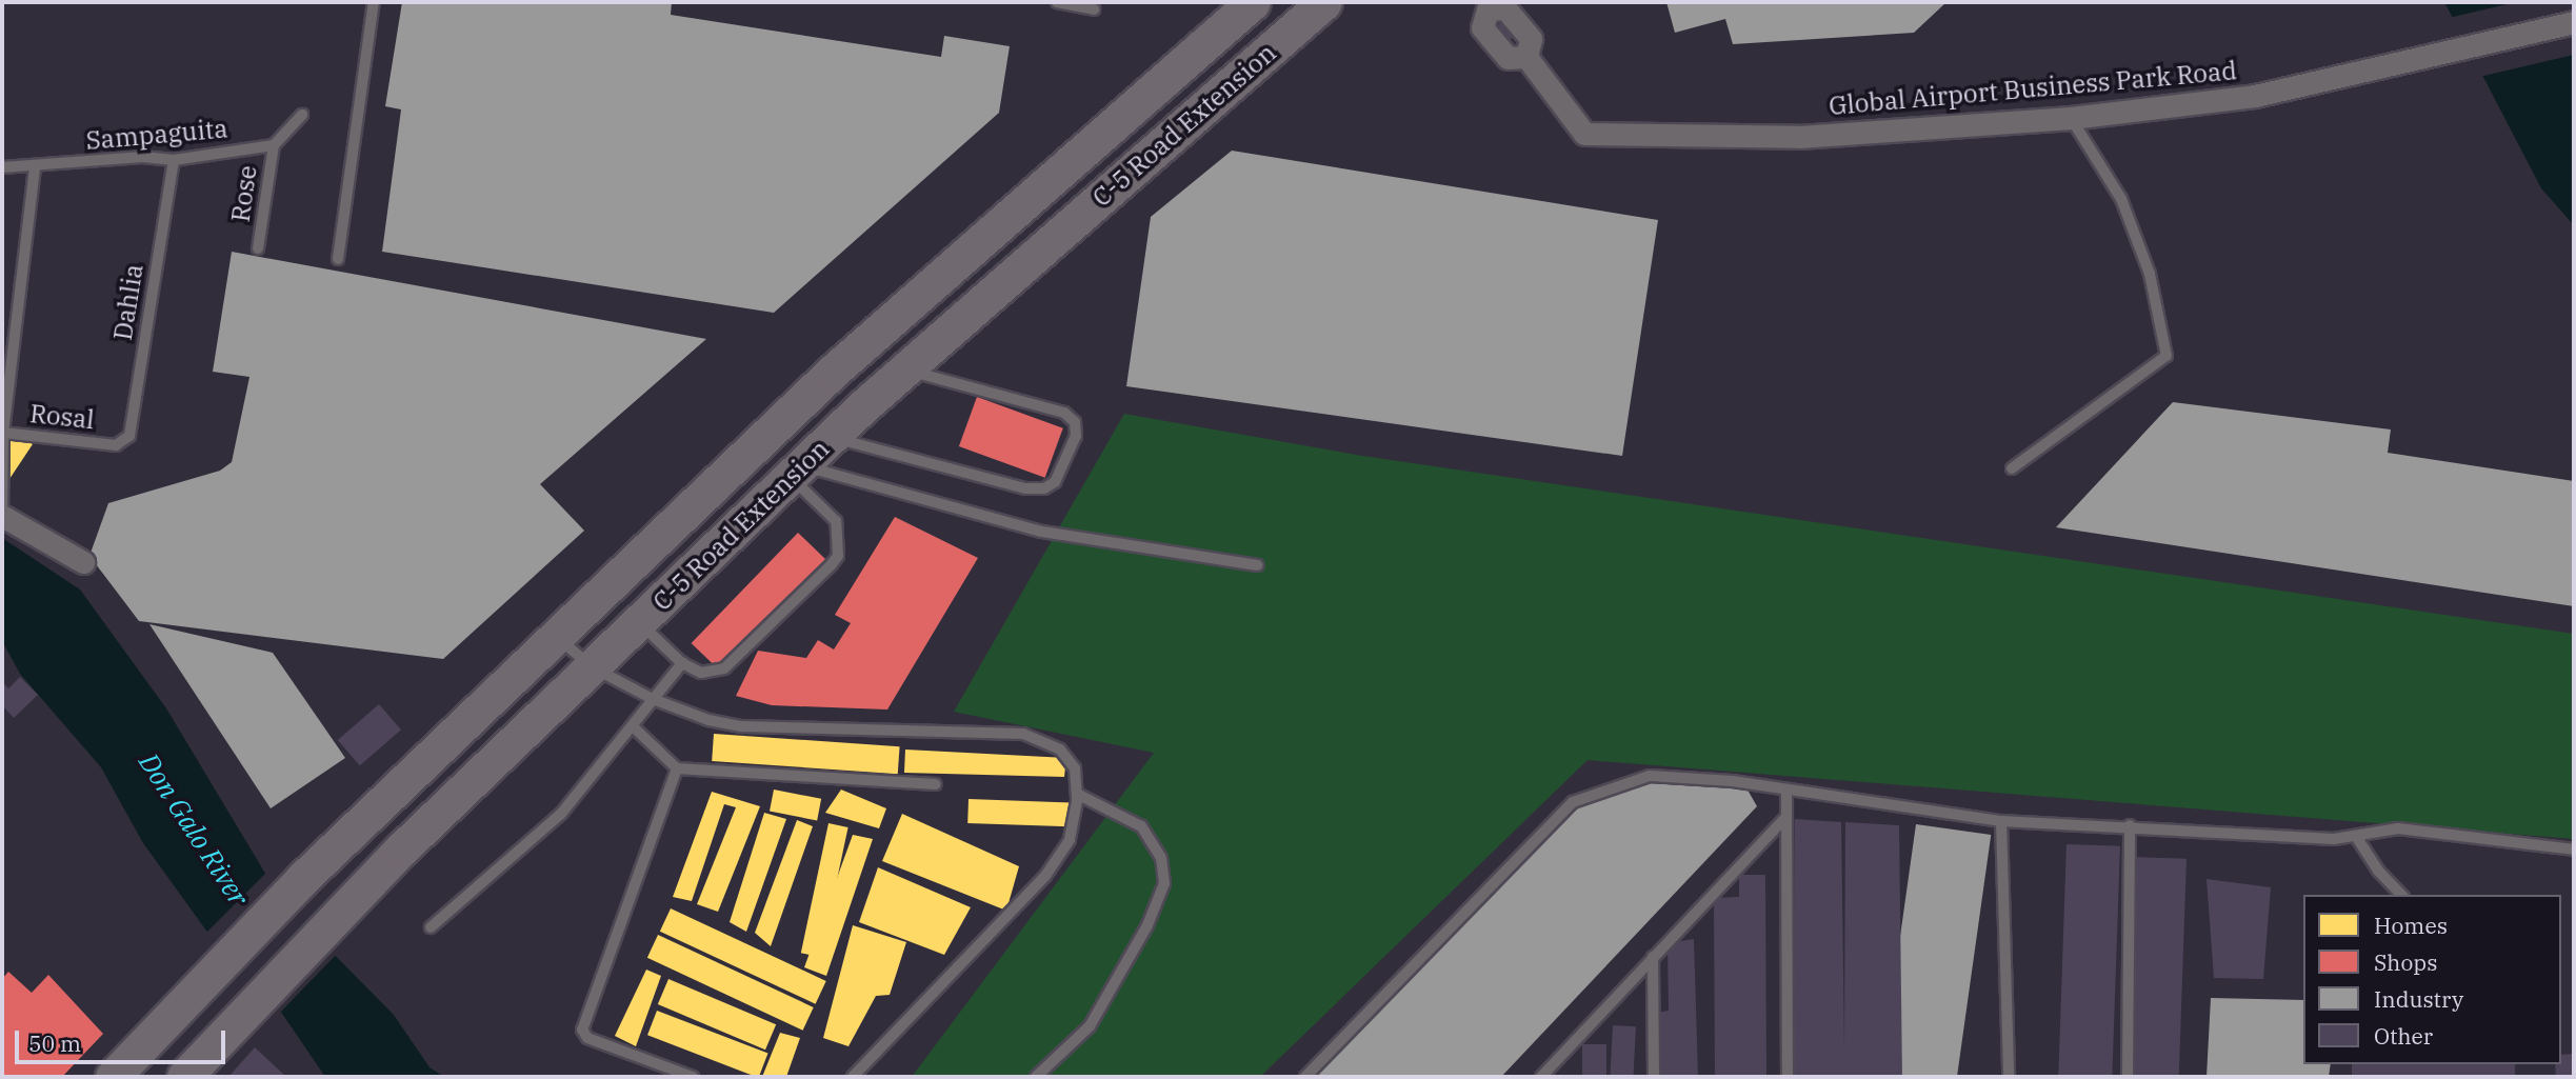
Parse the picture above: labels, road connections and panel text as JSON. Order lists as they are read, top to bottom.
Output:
{
  "streets": {
    "main road": ["C-5 Road Extension"],
    "street": ["Global Airport Business Park Road"],
    "lane": [
      "Sampaguita",
      "Rose",
      "Dahlia",
      "Rosal"
    ]
  },
  "crossings": [
    ["Sampaguita", "Rose"],
    ["Sampaguita", "Dahlia"],
    ["Dahlia", "Rosal"]
  ],
  "water": ["Don Galo River"],
  "legend": [
    "Homes",
    "Shops",
    "Industry",
    "Other"
  ],
  "scale_bar": "50 m"
}
